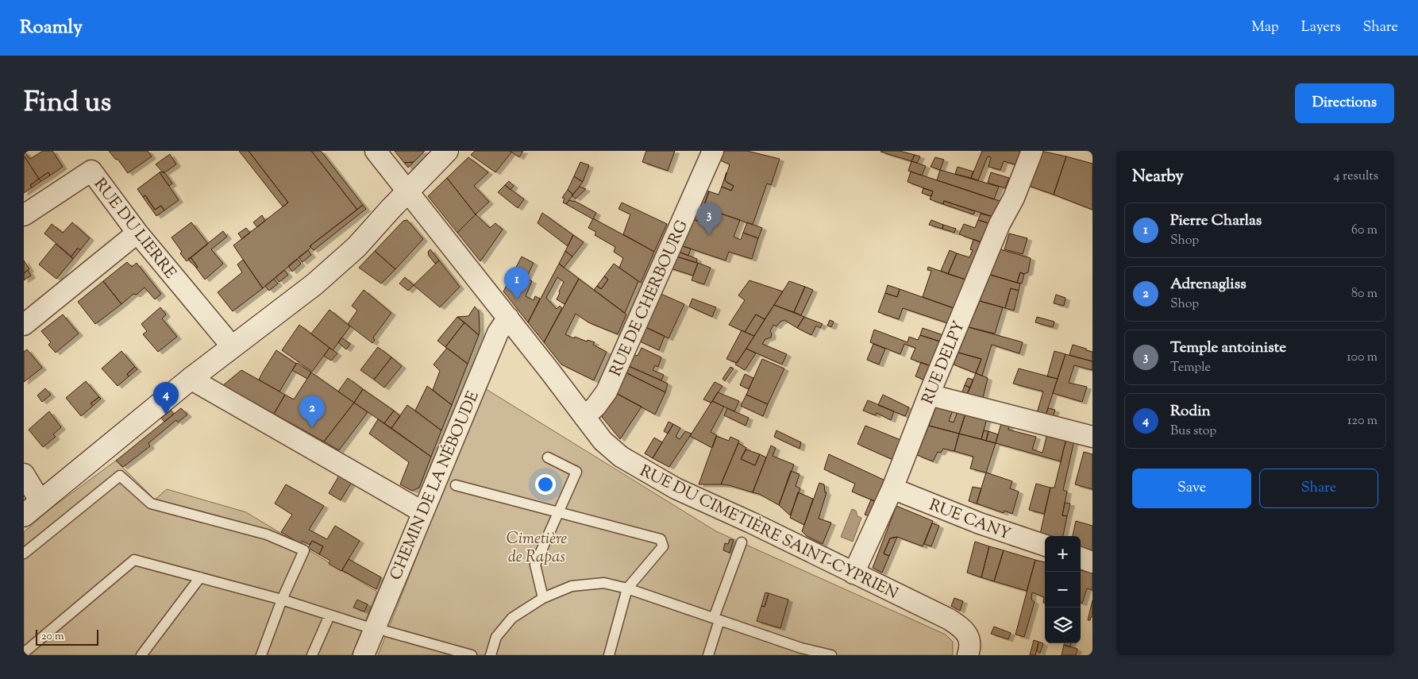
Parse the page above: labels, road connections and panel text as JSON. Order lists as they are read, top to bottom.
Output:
{
  "streets": {
    "street": [
      "RUE DU LIERRE",
      "RUE DE CHERBOURG",
      "RUE DELPY",
      "CHEMIN DE LA NÉBOUDE",
      "RUE CANY",
      "RUE DU CIMETIÈRE SAINT-CYPRIEN"
    ]
  },
  "crossings": [
    ["RUE DE CHERBOURG", "RUE DU CIMETIÈRE SAINT-CYPRIEN"],
    ["RUE DELPY", "RUE CANY"],
    ["RUE DELPY", "RUE DU CIMETIÈRE SAINT-CYPRIEN"],
    ["CHEMIN DE LA NÉBOUDE", "RUE DU CIMETIÈRE SAINT-CYPRIEN"]
  ],
  "parks": ["Cimetière de Rapas"],
  "scale_bar": "20 m",
  "page": {
    "header": "Roamly",
    "nav": ["Map", "Layers", "Share"],
    "title": "Find us",
    "buttons": [
      "Directions",
      ["Save", "Share"]
    ],
    "heading": ["Nearby", "4 results"],
    "pins": [
      "3",
      "1",
      "4",
      "2"
    ],
    "list": [
      {
        "mark": "1",
        "name": "Pierre Charlas",
        "note": "Shop",
        "value": "60 m"
      },
      {
        "mark": "2",
        "name": "Adrenagliss",
        "note": "Shop",
        "value": "80 m"
      },
      {
        "mark": "3",
        "name": "Temple antoiniste",
        "note": "Temple",
        "value": "100 m"
      },
      {
        "mark": "4",
        "name": "Rodin",
        "note": "Bus stop",
        "value": "120 m"
      }
    ],
    "map_buttons": ["+", "−"],
    "scale": "20 m"
  }
}
